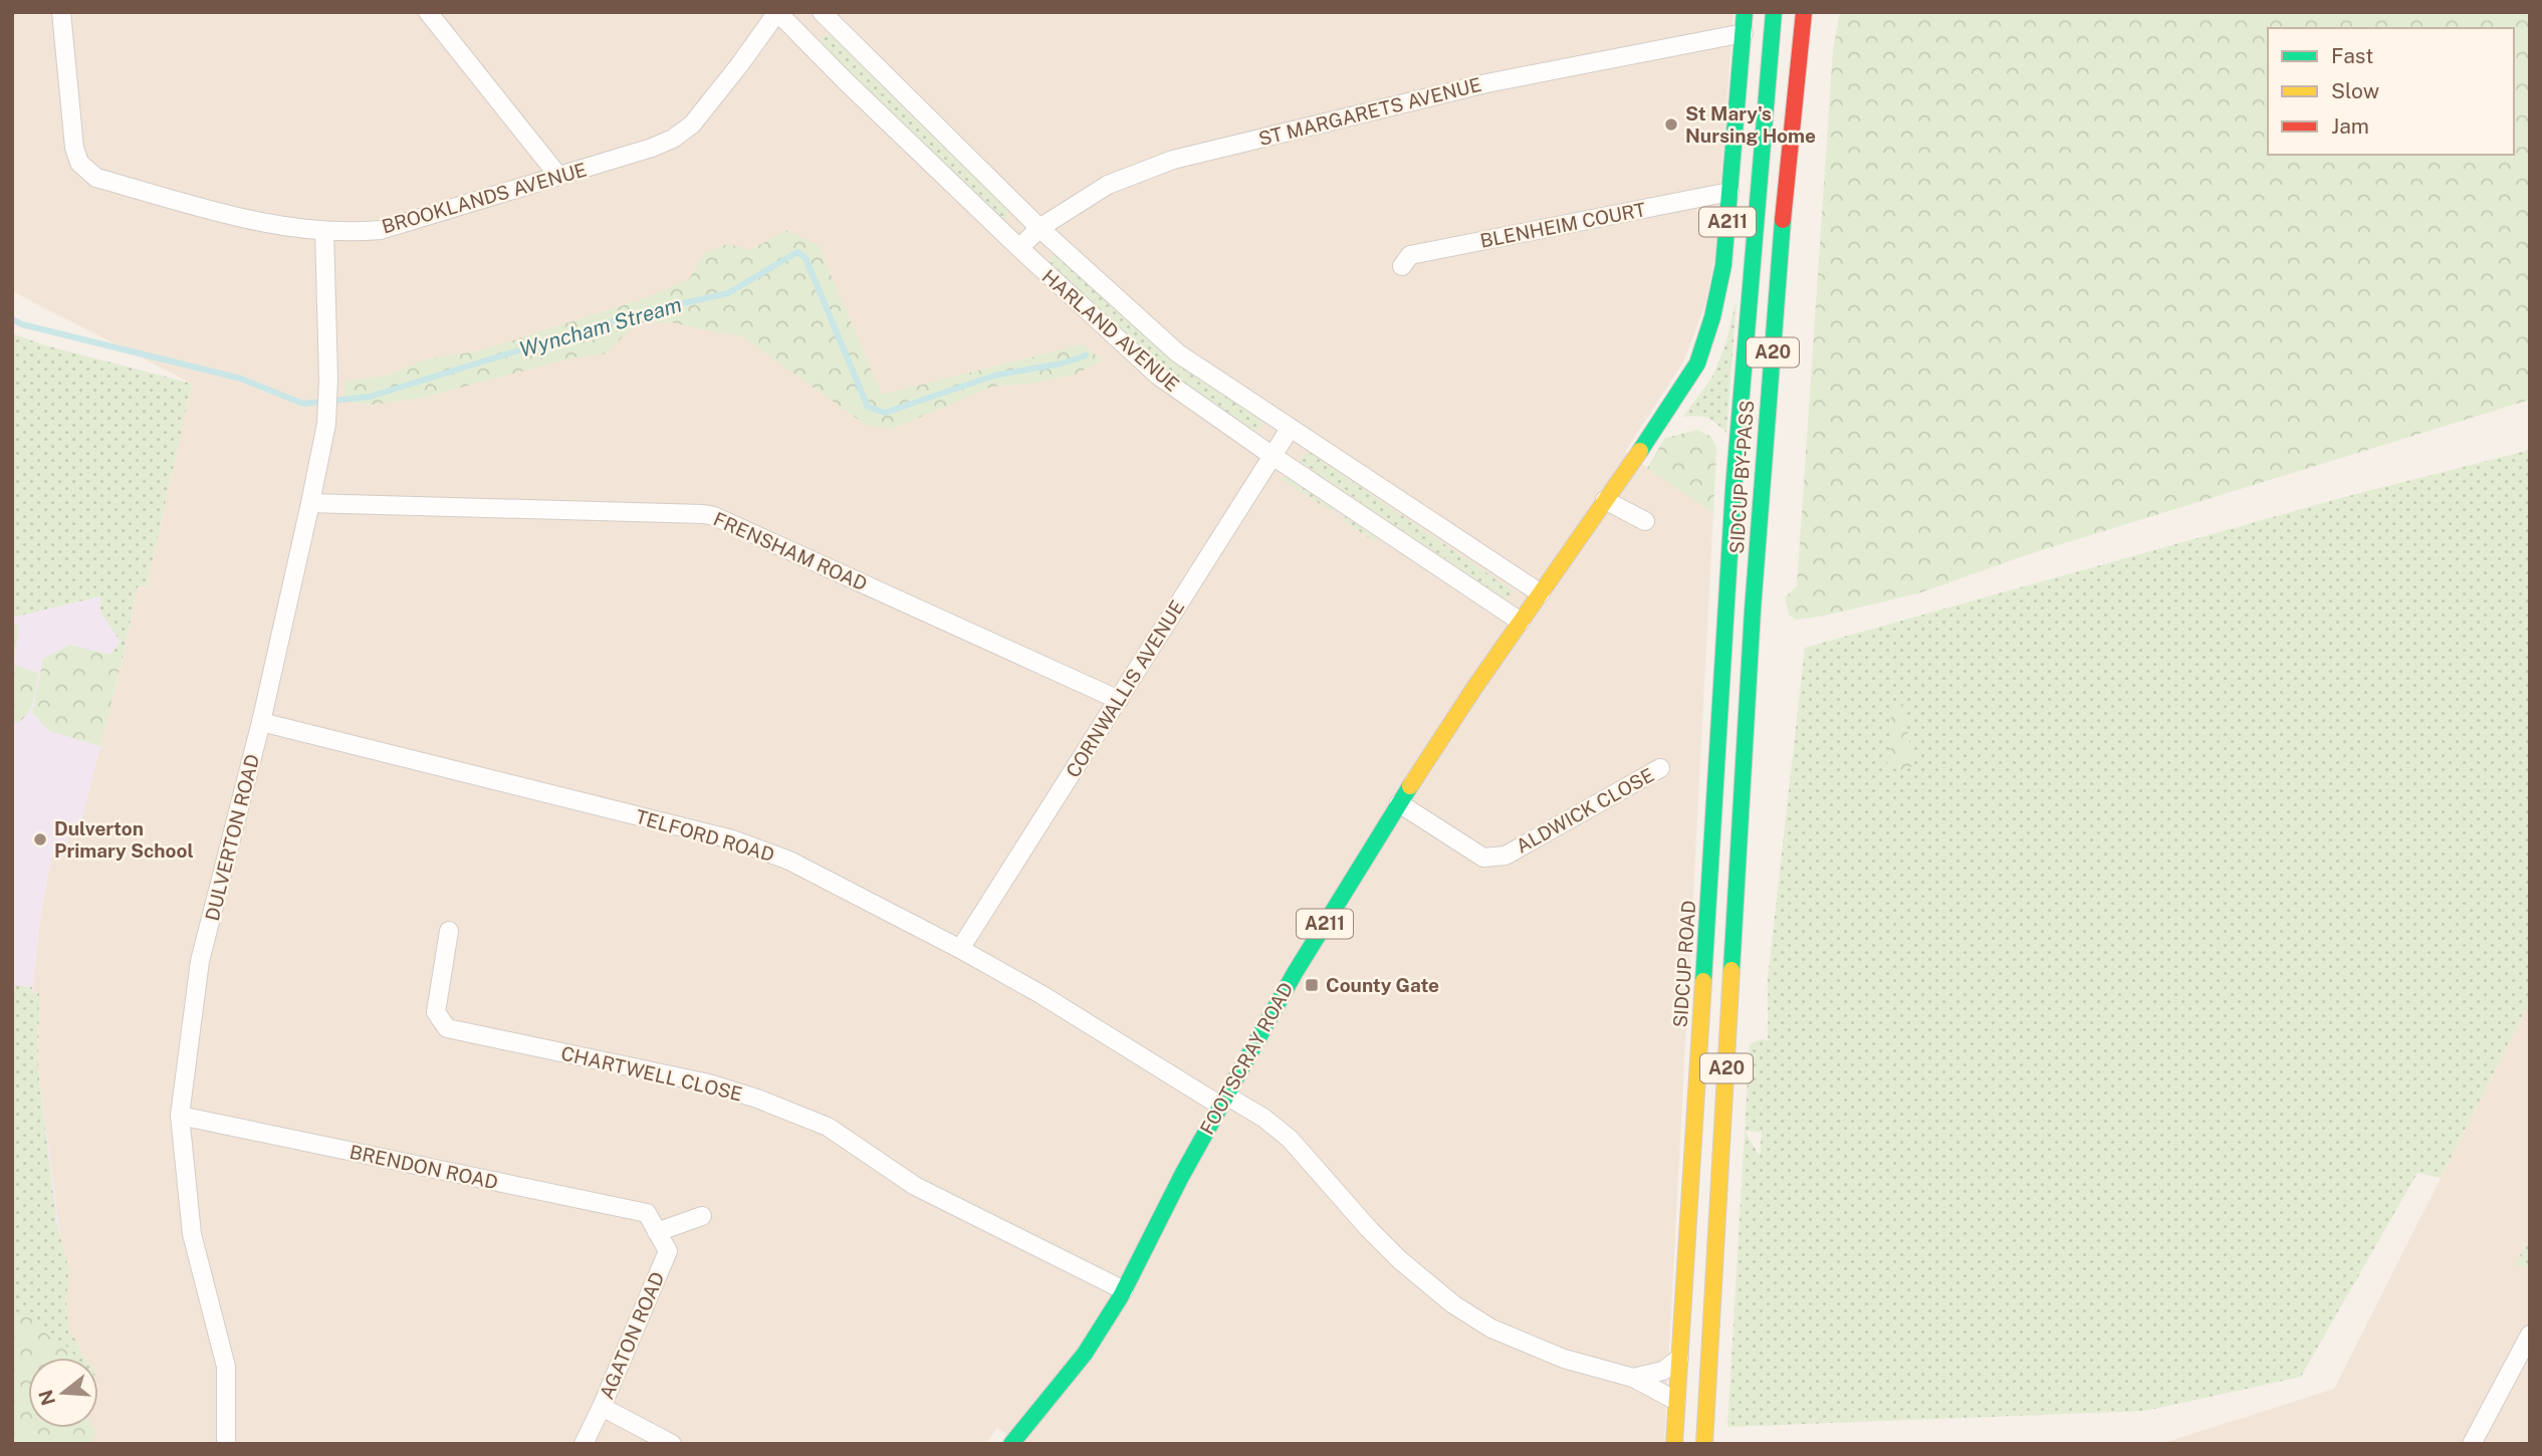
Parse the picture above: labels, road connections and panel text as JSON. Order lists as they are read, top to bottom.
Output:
{
  "streets": {
    "main road": [
      "A211",
      "A20",
      "SIDCUP BY-PASS",
      "SIDCUP ROAD",
      "FOOTSCRAY ROAD"
    ],
    "street": [
      "ST MARGARETS AVENUE",
      "BROOKLANDS AVENUE",
      "BLENHEIM COURT",
      "HARLAND AVENUE",
      "FRENSHAM ROAD",
      "CORNWALLIS AVENUE",
      "ALDWICK CLOSE",
      "TELFORD ROAD",
      "DULVERTON ROAD",
      "CHARTWELL CLOSE",
      "BRENDON ROAD",
      "AGATON ROAD"
    ]
  },
  "crossings": [
    ["ST MARGARETS AVENUE", "A211"],
    ["ST MARGARETS AVENUE", "HARLAND AVENUE"],
    ["BROOKLANDS AVENUE", "HARLAND AVENUE"],
    ["BROOKLANDS AVENUE", "DULVERTON ROAD"],
    ["A211", "BLENHEIM COURT"],
    ["A211", "FOOTSCRAY ROAD"],
    ["BLENHEIM COURT", "FOOTSCRAY ROAD"],
    ["HARLAND AVENUE", "CORNWALLIS AVENUE"],
    ["HARLAND AVENUE", "FOOTSCRAY ROAD"],
    ["SIDCUP BY-PASS", "SIDCUP ROAD"],
    ["FRENSHAM ROAD", "CORNWALLIS AVENUE"],
    ["FRENSHAM ROAD", "DULVERTON ROAD"],
    ["CORNWALLIS AVENUE", "TELFORD ROAD"],
    ["ALDWICK CLOSE", "FOOTSCRAY ROAD"],
    ["TELFORD ROAD", "DULVERTON ROAD"],
    ["TELFORD ROAD", "FOOTSCRAY ROAD"],
    ["DULVERTON ROAD", "BRENDON ROAD"],
    ["FOOTSCRAY ROAD", "CHARTWELL CLOSE"],
    ["BRENDON ROAD", "AGATON ROAD"]
  ],
  "water": ["Wyncham Stream"],
  "places": {
    "other": ["St Mary's Nursing Home", "Dulverton Primary School"],
    "transit": ["County Gate"]
  },
  "legend": ["Fast", "Slow", "Jam"],
  "north": "left"
}
